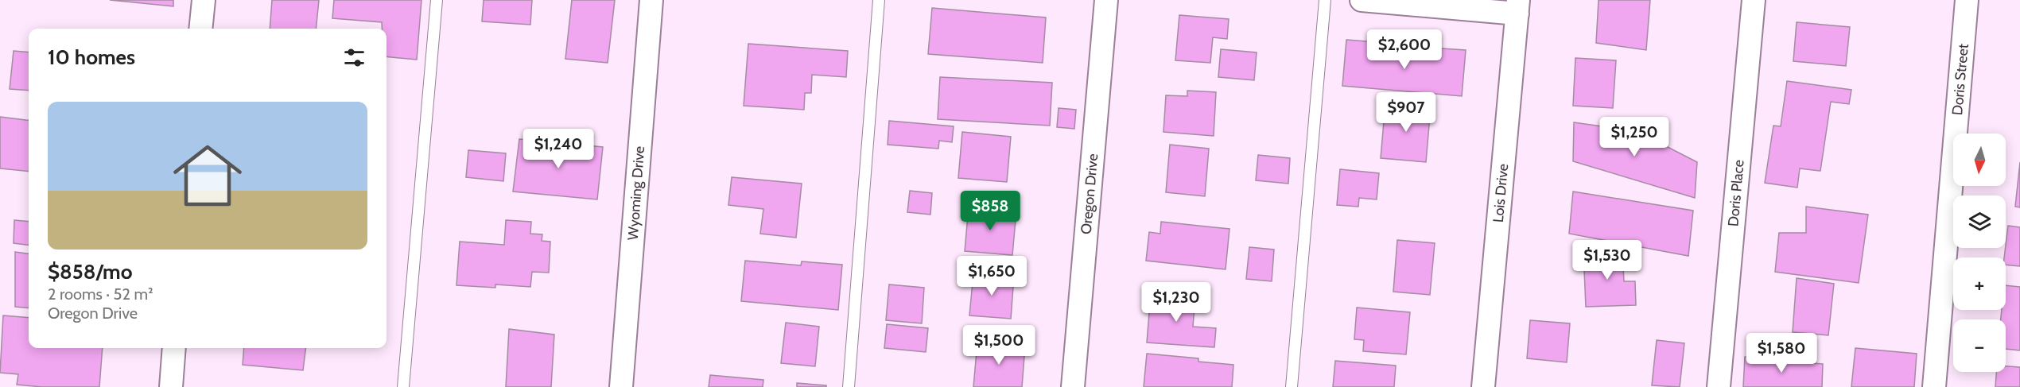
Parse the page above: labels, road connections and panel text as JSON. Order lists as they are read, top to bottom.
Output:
{
  "streets": {
    "street": [
      "Doris Street",
      "Wyoming Drive",
      "Lois Drive",
      "Doris Place",
      "Oregon Drive"
    ]
  },
  "north": "bottom",
  "page": {
    "heading": "10 homes",
    "price": [
      "$2,600",
      "$907",
      "$1,250",
      "$1,240",
      "$858",
      "$1,530",
      "$1,650",
      "$1,230",
      "$1,500",
      "$1,580"
    ],
    "list": [
      {
        "name": "$858/mo",
        "note": "2 rooms · 52 m² · Oregon Drive"
      }
    ],
    "map_buttons": ["+", "−"]
  }
}
